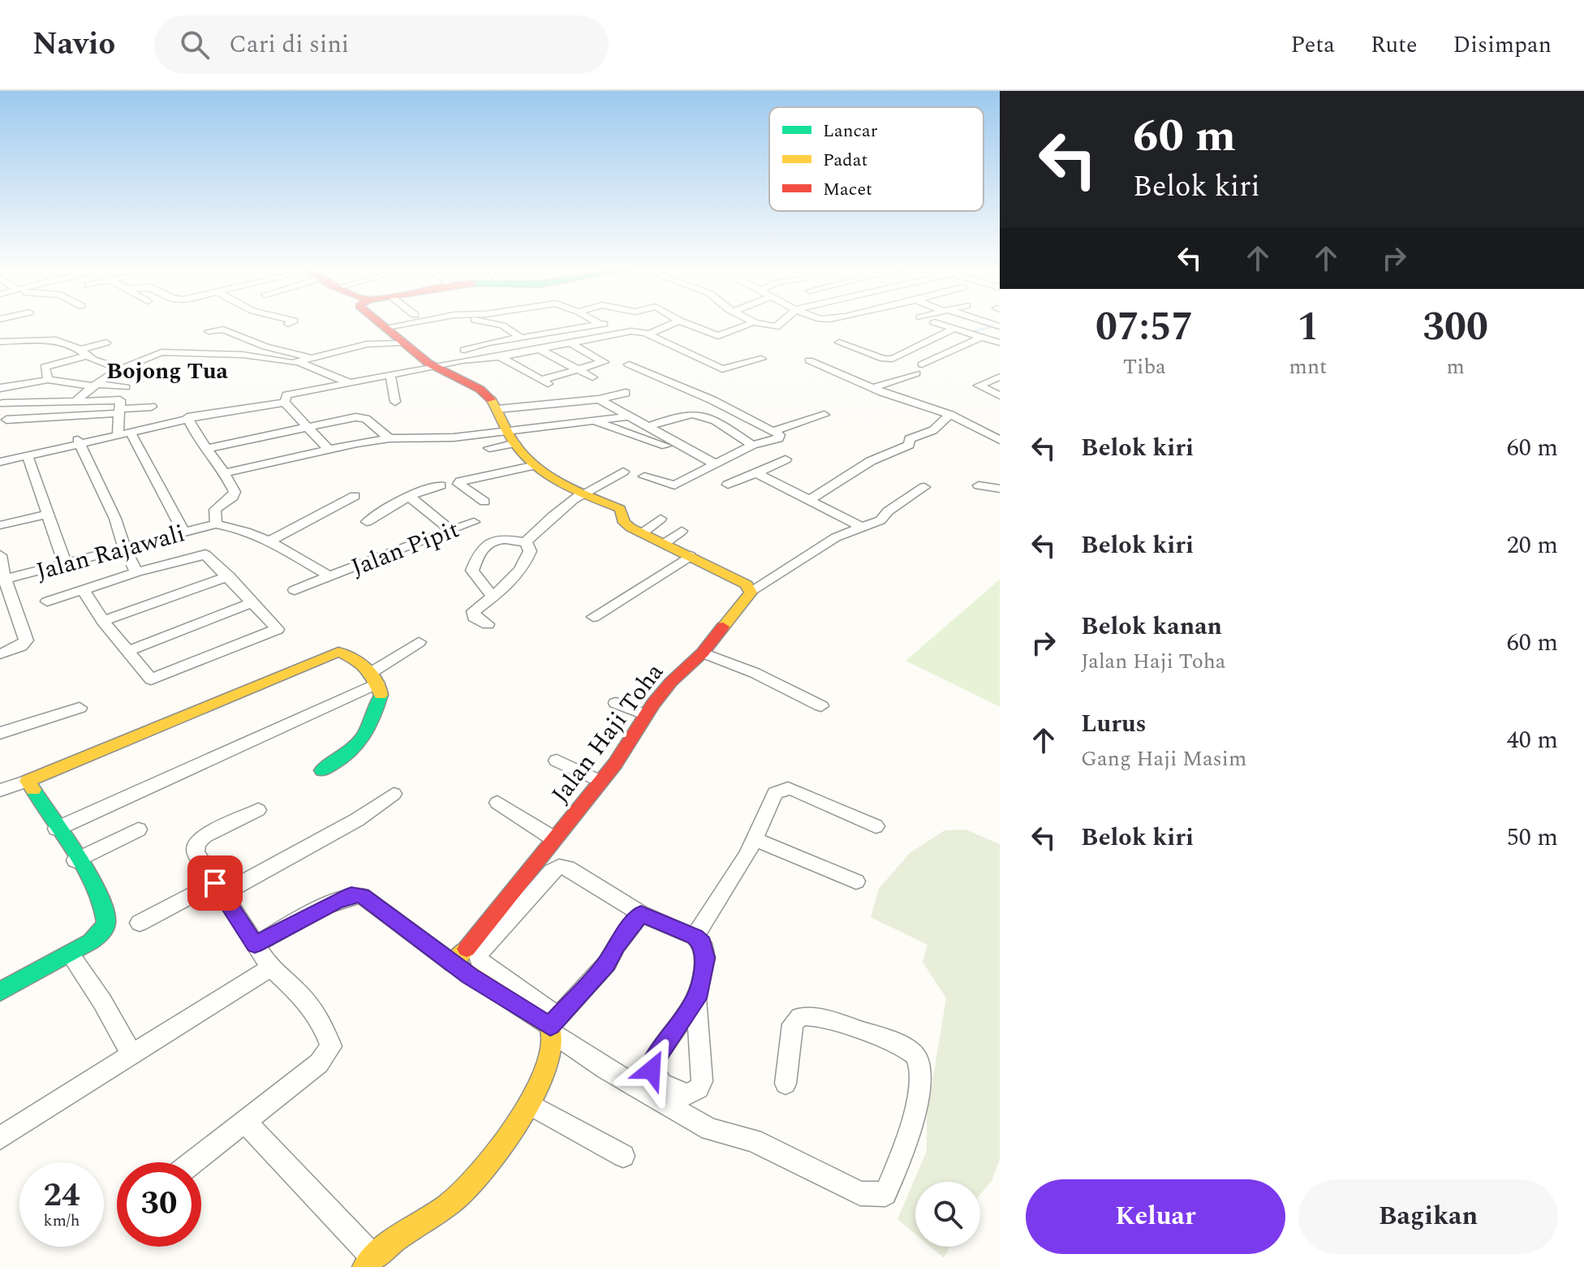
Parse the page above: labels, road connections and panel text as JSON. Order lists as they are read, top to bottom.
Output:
{
  "streets": {
    "street": ["Jalan Pipit", "Jalan Rajawali", "Jalan Haji Toha"]
  },
  "crossings": [
    ["Jalan Pipit", "Jalan Rajawali"]
  ],
  "districts": ["Bojong Tua"],
  "legend": ["Lancar", "Padat", "Macet"],
  "page": {
    "header": "Navio",
    "search": "Cari di sini",
    "nav": ["Peta", "Rute", "Disimpan"],
    "turn": ["60 m", "Belok kiri"],
    "eta": [
      "07:57",
      "Tiba",
      "1",
      "mnt",
      "300",
      "m"
    ],
    "list": [
      {
        "name": "Belok kiri",
        "value": "60 m"
      },
      {
        "name": "Belok kiri",
        "value": "20 m"
      },
      {
        "name": "Belok kanan",
        "note": "Jalan Haji Toha",
        "value": "60 m"
      },
      {
        "name": "Lurus",
        "note": "Gang Haji Masim",
        "value": "40 m"
      },
      {
        "name": "Belok kiri",
        "value": "50 m"
      }
    ],
    "speed": "24 km/h",
    "limit": "30",
    "buttons": ["Keluar", "Bagikan"]
  }
}
